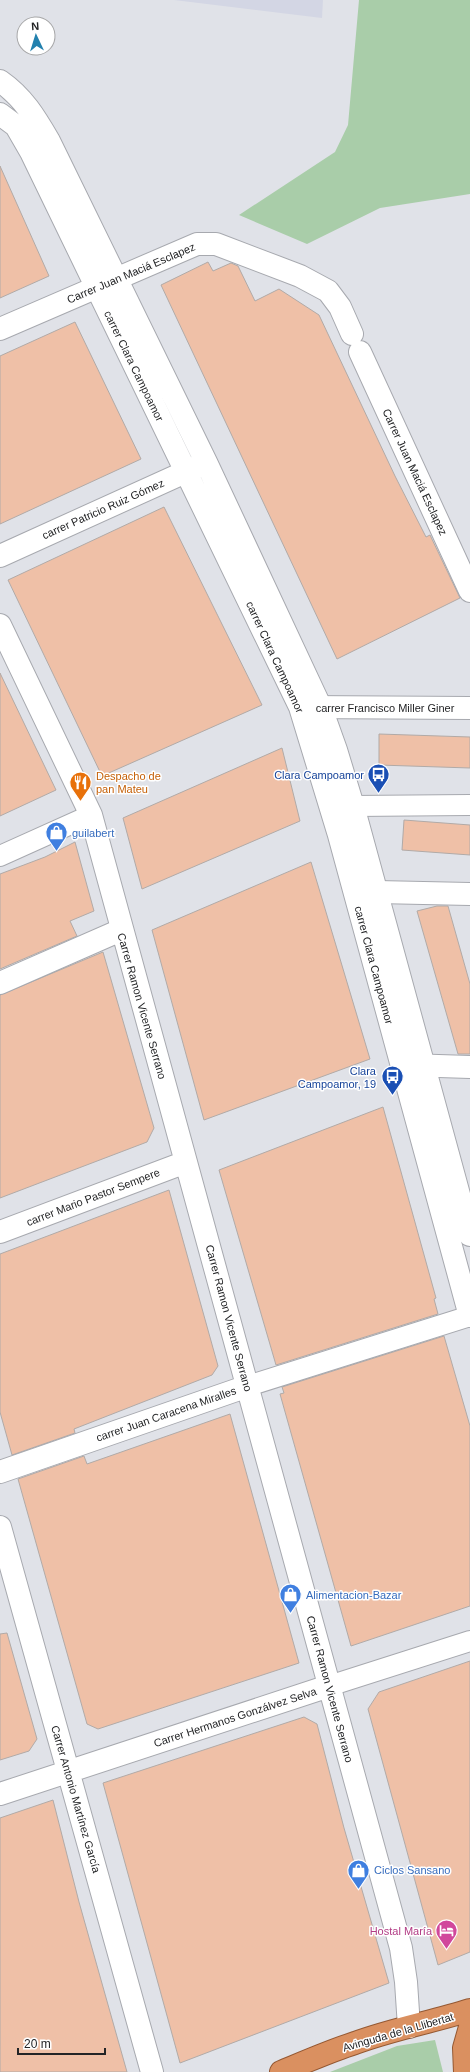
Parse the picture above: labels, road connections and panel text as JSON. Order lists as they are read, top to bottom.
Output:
{
  "streets": {
    "highway": ["Avinguda de la Llibertat"],
    "street": [
      "Carrer Juan Maciá Esclapez",
      "carrer Clara Campoamor",
      "carrer Patricio Ruiz Gómez",
      "carrer Francisco Miller Giner",
      "Carrer Ramon Vicente Serrano",
      "carrer Mario Pastor Sempere",
      "carrer Juan Caracena Miralles",
      "Carrer Hermanos Gonzálvez Selva",
      "Carrer Antonio Martínez García"
    ]
  },
  "crossings": [
    ["Carrer Juan Maciá Esclapez", "carrer Clara Campoamor"],
    ["carrer Clara Campoamor", "carrer Patricio Ruiz Gómez"],
    ["carrer Clara Campoamor", "carrer Francisco Miller Giner"],
    ["carrer Clara Campoamor", "carrer Juan Caracena Miralles"],
    ["Carrer Ramon Vicente Serrano", "carrer Mario Pastor Sempere"],
    ["Carrer Ramon Vicente Serrano", "carrer Juan Caracena Miralles"],
    ["Carrer Ramon Vicente Serrano", "Carrer Hermanos Gonzálvez Selva"],
    ["Carrer Ramon Vicente Serrano", "Avinguda de la Llibertat"],
    ["Carrer Hermanos Gonzálvez Selva", "Carrer Antonio Martínez García"]
  ],
  "places": {
    "bus stop": ["Clara Campoamor", "Clara Campoamor, 19"],
    "restaurant": ["Despacho de pan Mateu"],
    "shop": ["guilabert", "Alimentacion-Bazar", "Ciclos Sansano"],
    "hotel": ["Hostal María"]
  },
  "scale_bar": "20 m",
  "north": "top"
}
